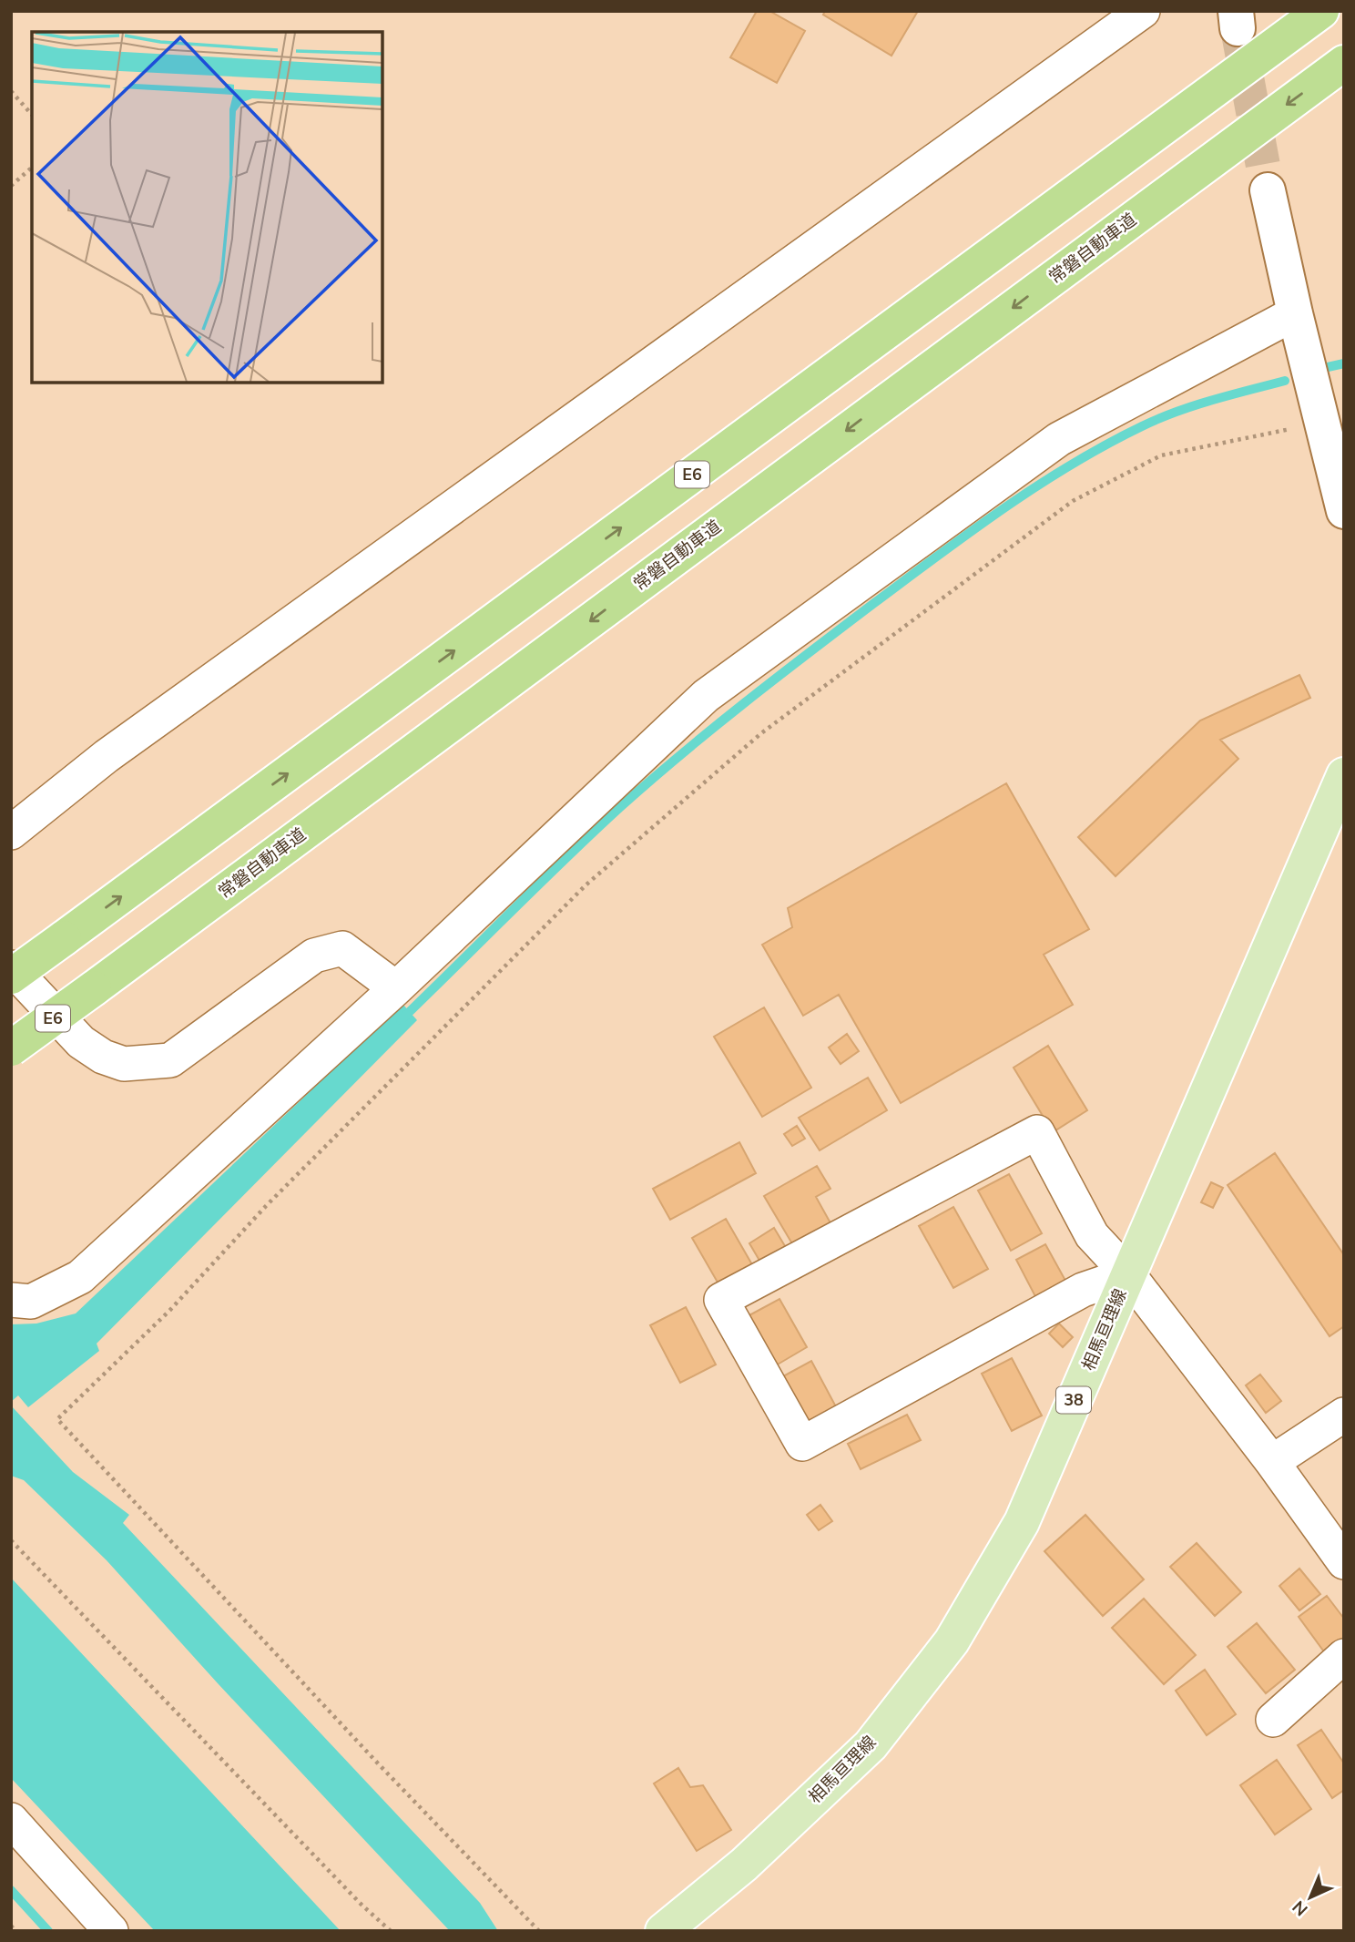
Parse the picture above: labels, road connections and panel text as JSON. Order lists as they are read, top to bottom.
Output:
{
  "streets": {
    "highway": ["常磐自動車道", "E6"],
    "main road": ["相馬亘理線", "38"]
  },
  "north": "bottom left"
}
